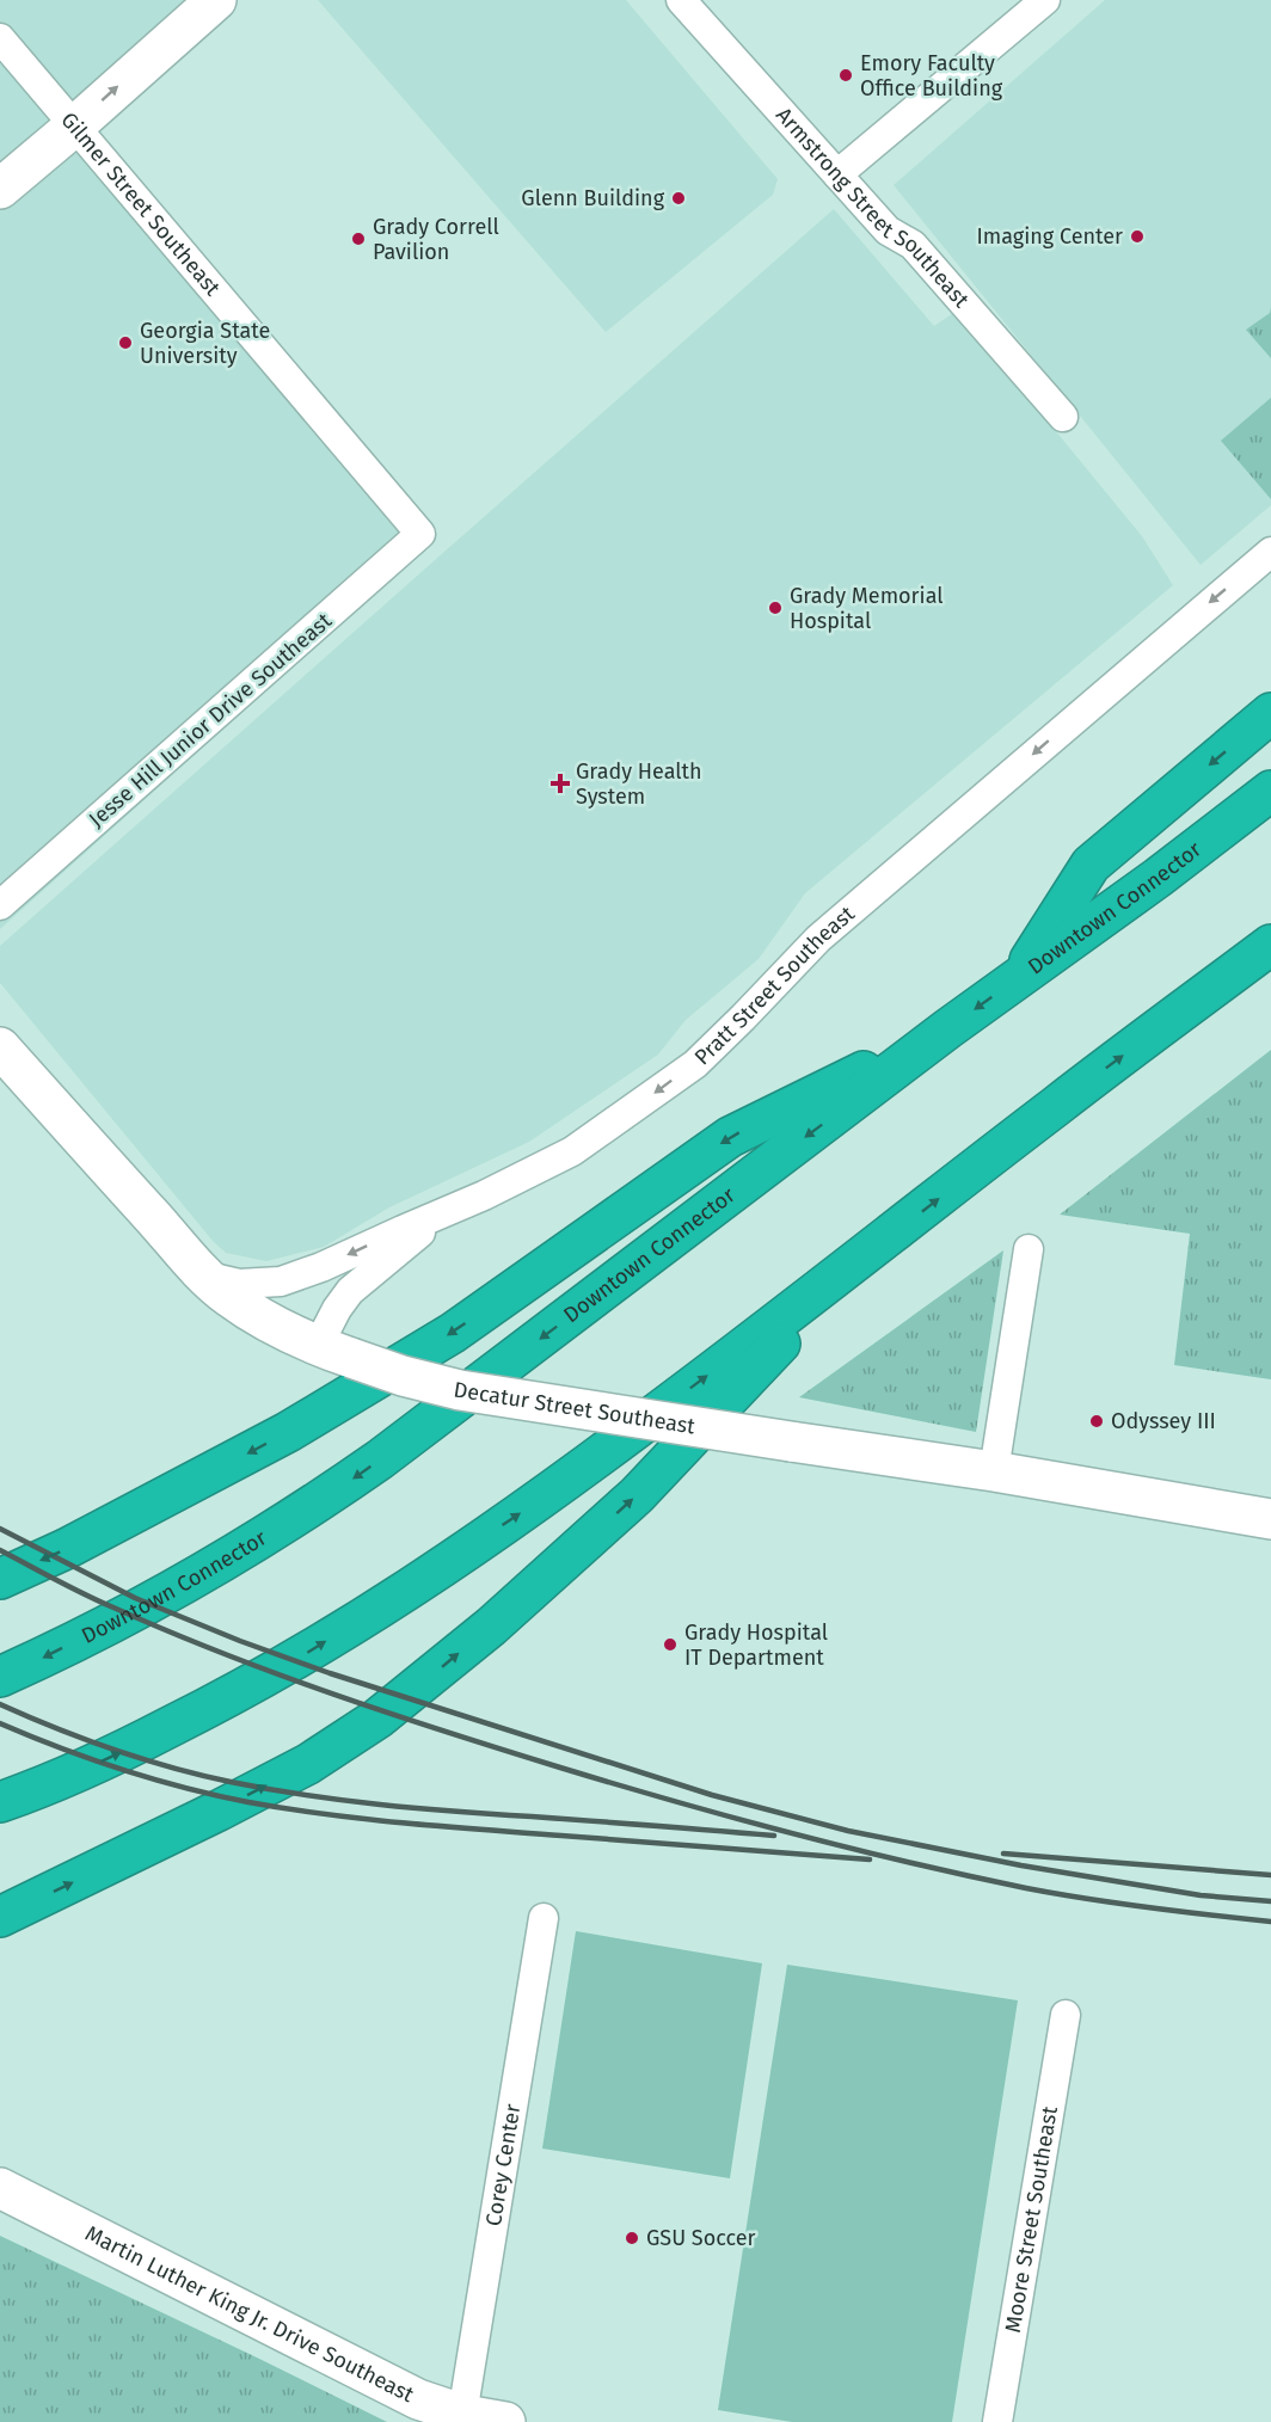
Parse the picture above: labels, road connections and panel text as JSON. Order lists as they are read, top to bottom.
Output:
{
  "streets": {
    "highway": ["Downtown Connector"],
    "main road": ["Decatur Street Southeast", "Martin Luther King Jr. Drive Southeast"],
    "street": [
      "Gilmer Street Southeast",
      "Armstrong Street Southeast",
      "Jesse Hill Junior Drive Southeast",
      "Pratt Street Southeast",
      "Corey Center",
      "Moore Street Southeast"
    ]
  },
  "crossings": [
    ["Gilmer Street Southeast", "Jesse Hill Junior Drive Southeast"],
    ["Pratt Street Southeast", "Decatur Street Southeast"],
    ["Corey Center", "Martin Luther King Jr. Drive Southeast"]
  ],
  "one_way": ["Pratt Street Southeast"],
  "places": {
    "other": [
      "Emory Faculty Office Building",
      "Glenn Building",
      "Imaging Center",
      "Grady Correll Pavilion",
      "Georgia State University",
      "Grady Memorial Hospital",
      "Odyssey III",
      "Grady Hospital IT Department",
      "GSU Soccer"
    ],
    "health": ["Grady Health System"]
  }
}
